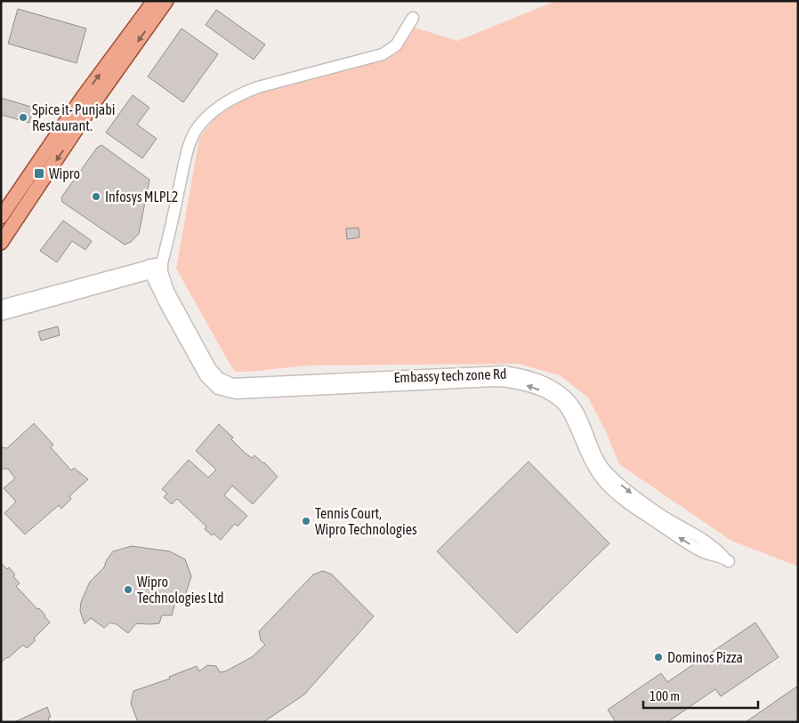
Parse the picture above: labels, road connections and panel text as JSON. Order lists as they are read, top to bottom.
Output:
{
  "streets": {
    "street": ["Embassy tech zone Rd"]
  },
  "places": {
    "other": [
      "Spice it- Punjabi Restaurant.",
      "Infosys MLPL2",
      "Tennis Court, Wipro Technologies",
      "Wipro Technologies Ltd",
      "Dominos Pizza"
    ],
    "transit": ["Wipro"]
  },
  "scale_bar": "100 m"
}
